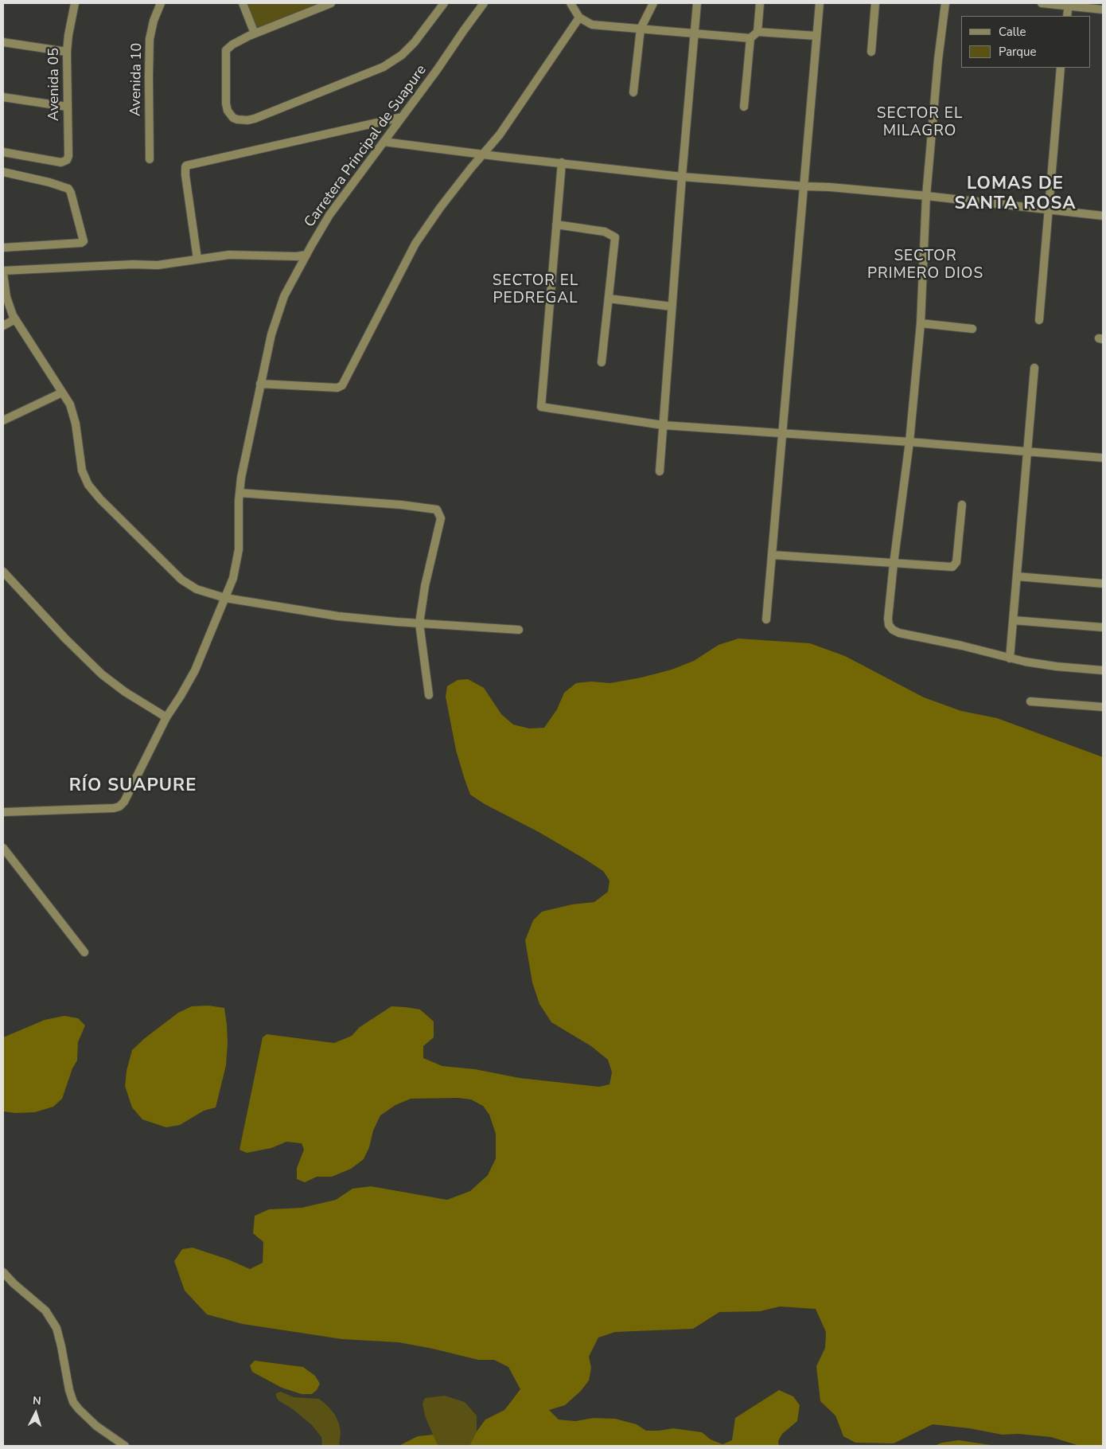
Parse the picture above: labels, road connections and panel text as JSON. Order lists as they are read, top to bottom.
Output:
{
  "streets": {
    "street": ["Avenida 10", "Avenida 05", "Carretera Principal de Suapure"]
  },
  "districts": [
    "SECTOR EL MILAGRO",
    "LOMAS DE SANTA ROSA",
    "SECTOR PRIMERO DIOS",
    "SECTOR EL PEDREGAL",
    "RÍO SUAPURE"
  ],
  "legend": ["Calle", "Parque"],
  "north": "top"
}
